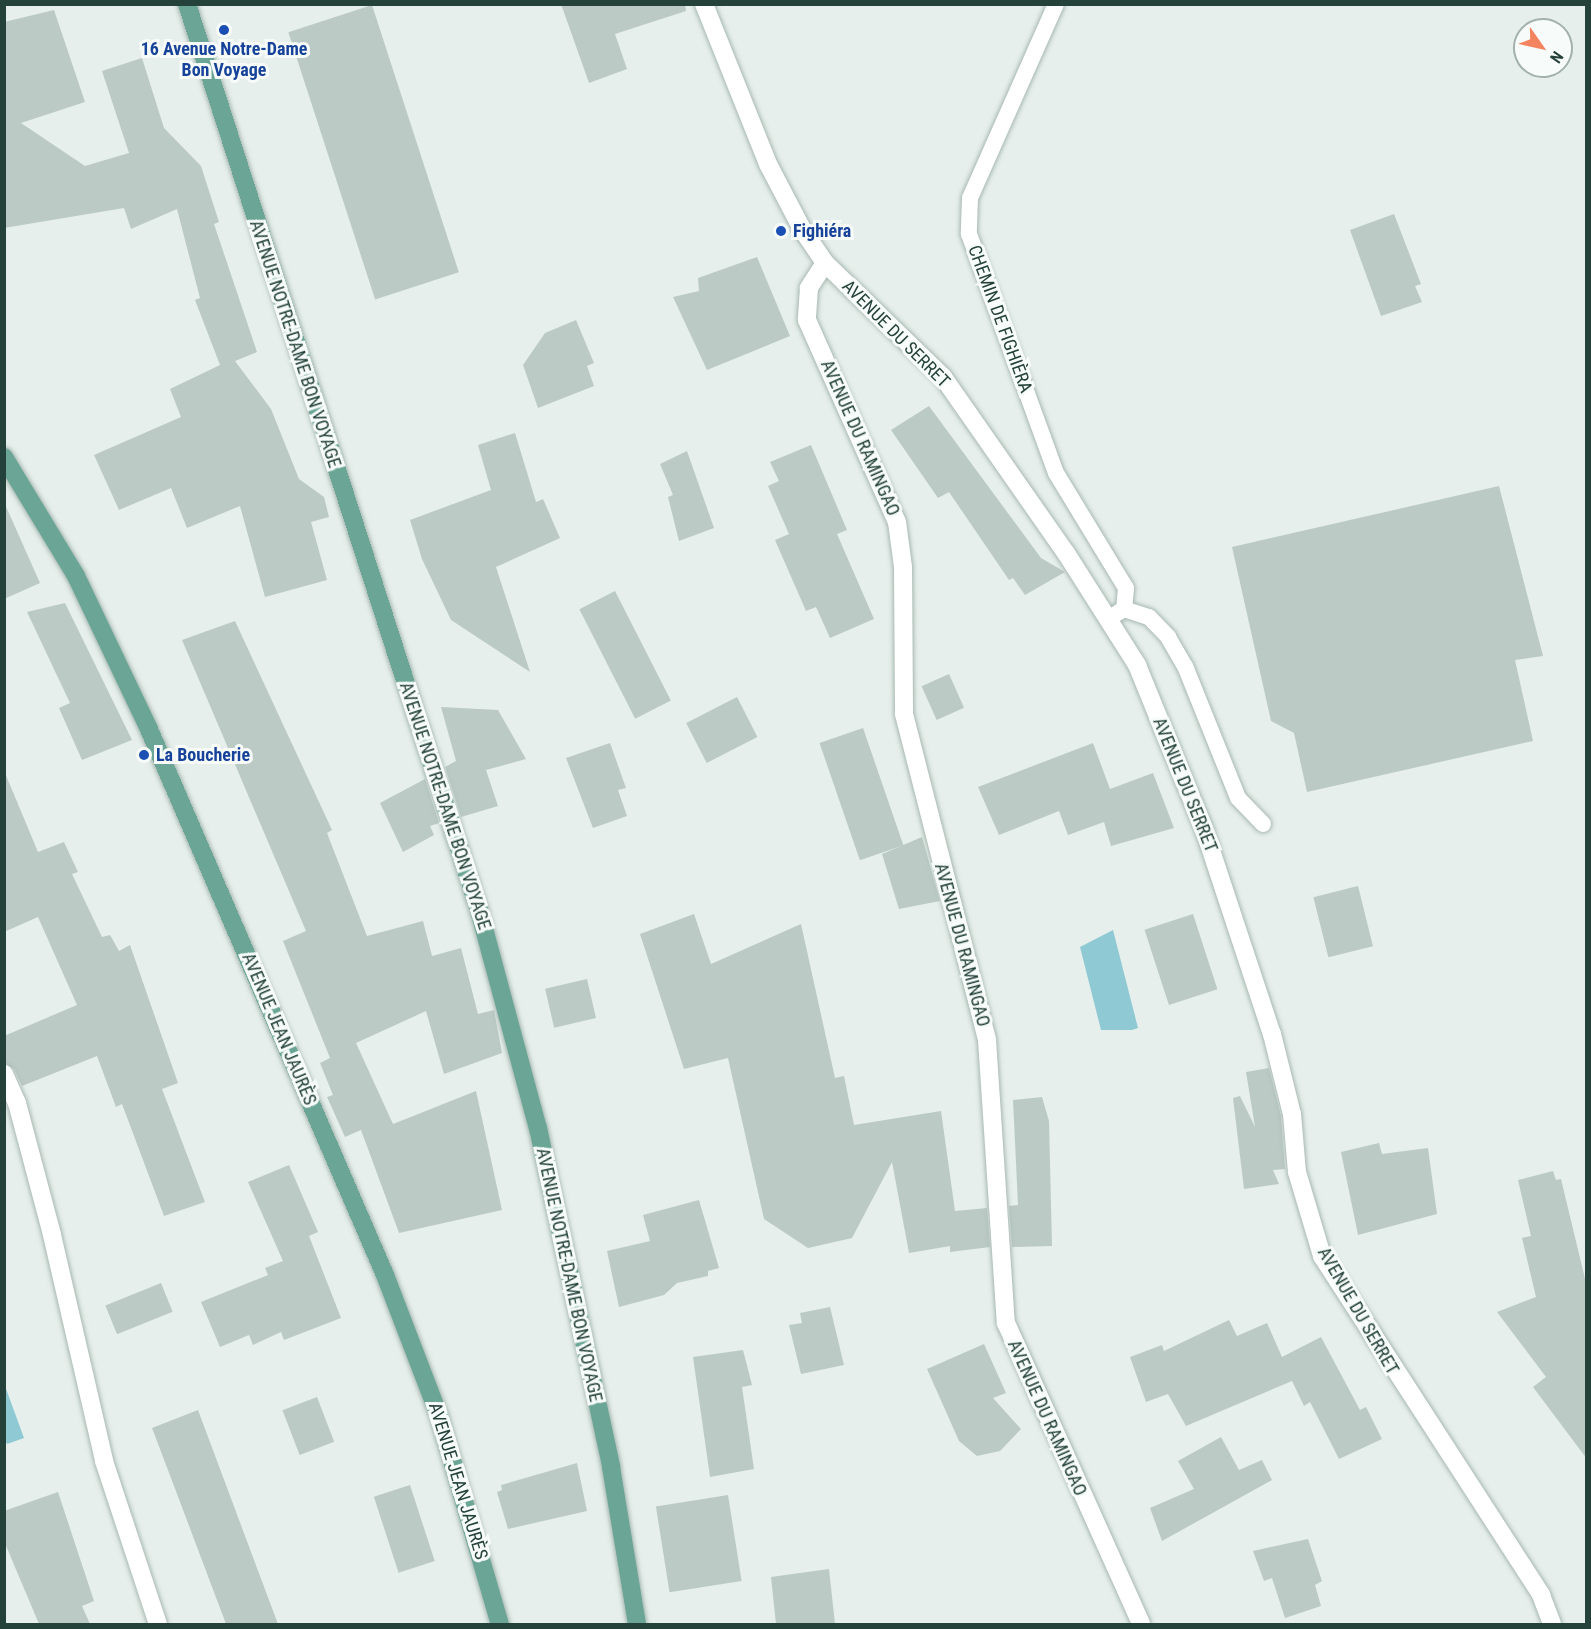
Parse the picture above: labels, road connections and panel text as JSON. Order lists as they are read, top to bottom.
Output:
{
  "streets": {
    "main road": ["AVENUE NOTRE-DAME BON VOYAGE", "AVENUE JEAN JAURÈS"],
    "street": ["AVENUE DU SERRET", "AVENUE DU RAMINGAO"],
    "lane": ["CHEMIN DE FIGHIÈRA"]
  },
  "crossings": [
    ["AVENUE DU SERRET", "AVENUE DU RAMINGAO"]
  ],
  "places": ["16 Avenue Notre-Dame Bon Voyage", "Fighiéra", "La Boucherie"],
  "north": "bottom right"
}
